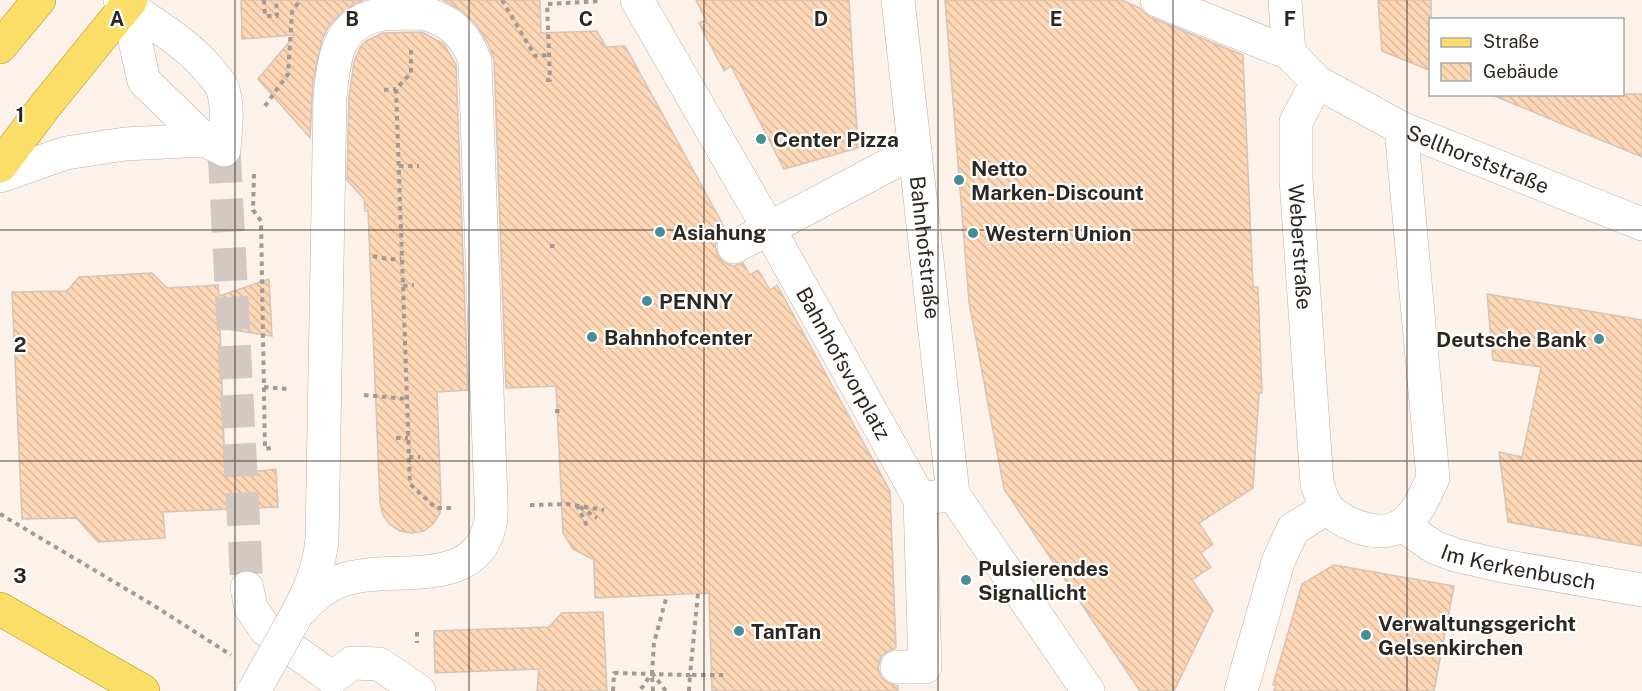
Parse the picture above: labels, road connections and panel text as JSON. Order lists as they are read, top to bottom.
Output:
{
  "streets": {
    "street": [
      "Sellhorststraße",
      "Bahnhofstraße",
      "Weberstraße",
      "Bahnhofsvorplatz",
      "Im Kerkenbusch"
    ]
  },
  "crossings": [
    ["Sellhorststraße", "Weberstraße"]
  ],
  "places": [
    "Center Pizza",
    "Netto Marken-Discount",
    "Asiahung",
    "Western Union",
    "PENNY",
    "Bahnhofcenter",
    "Deutsche Bank",
    "Pulsierendes Signallicht",
    "TanTan",
    "Verwaltungsgericht Gelsenkirchen"
  ],
  "legend": ["Straße", "Gebäude"],
  "grid": {
    "columns": [
      "A",
      "B",
      "C",
      "D",
      "E",
      "F"
    ],
    "rows": ["1", "2", "3"]
  }
}
